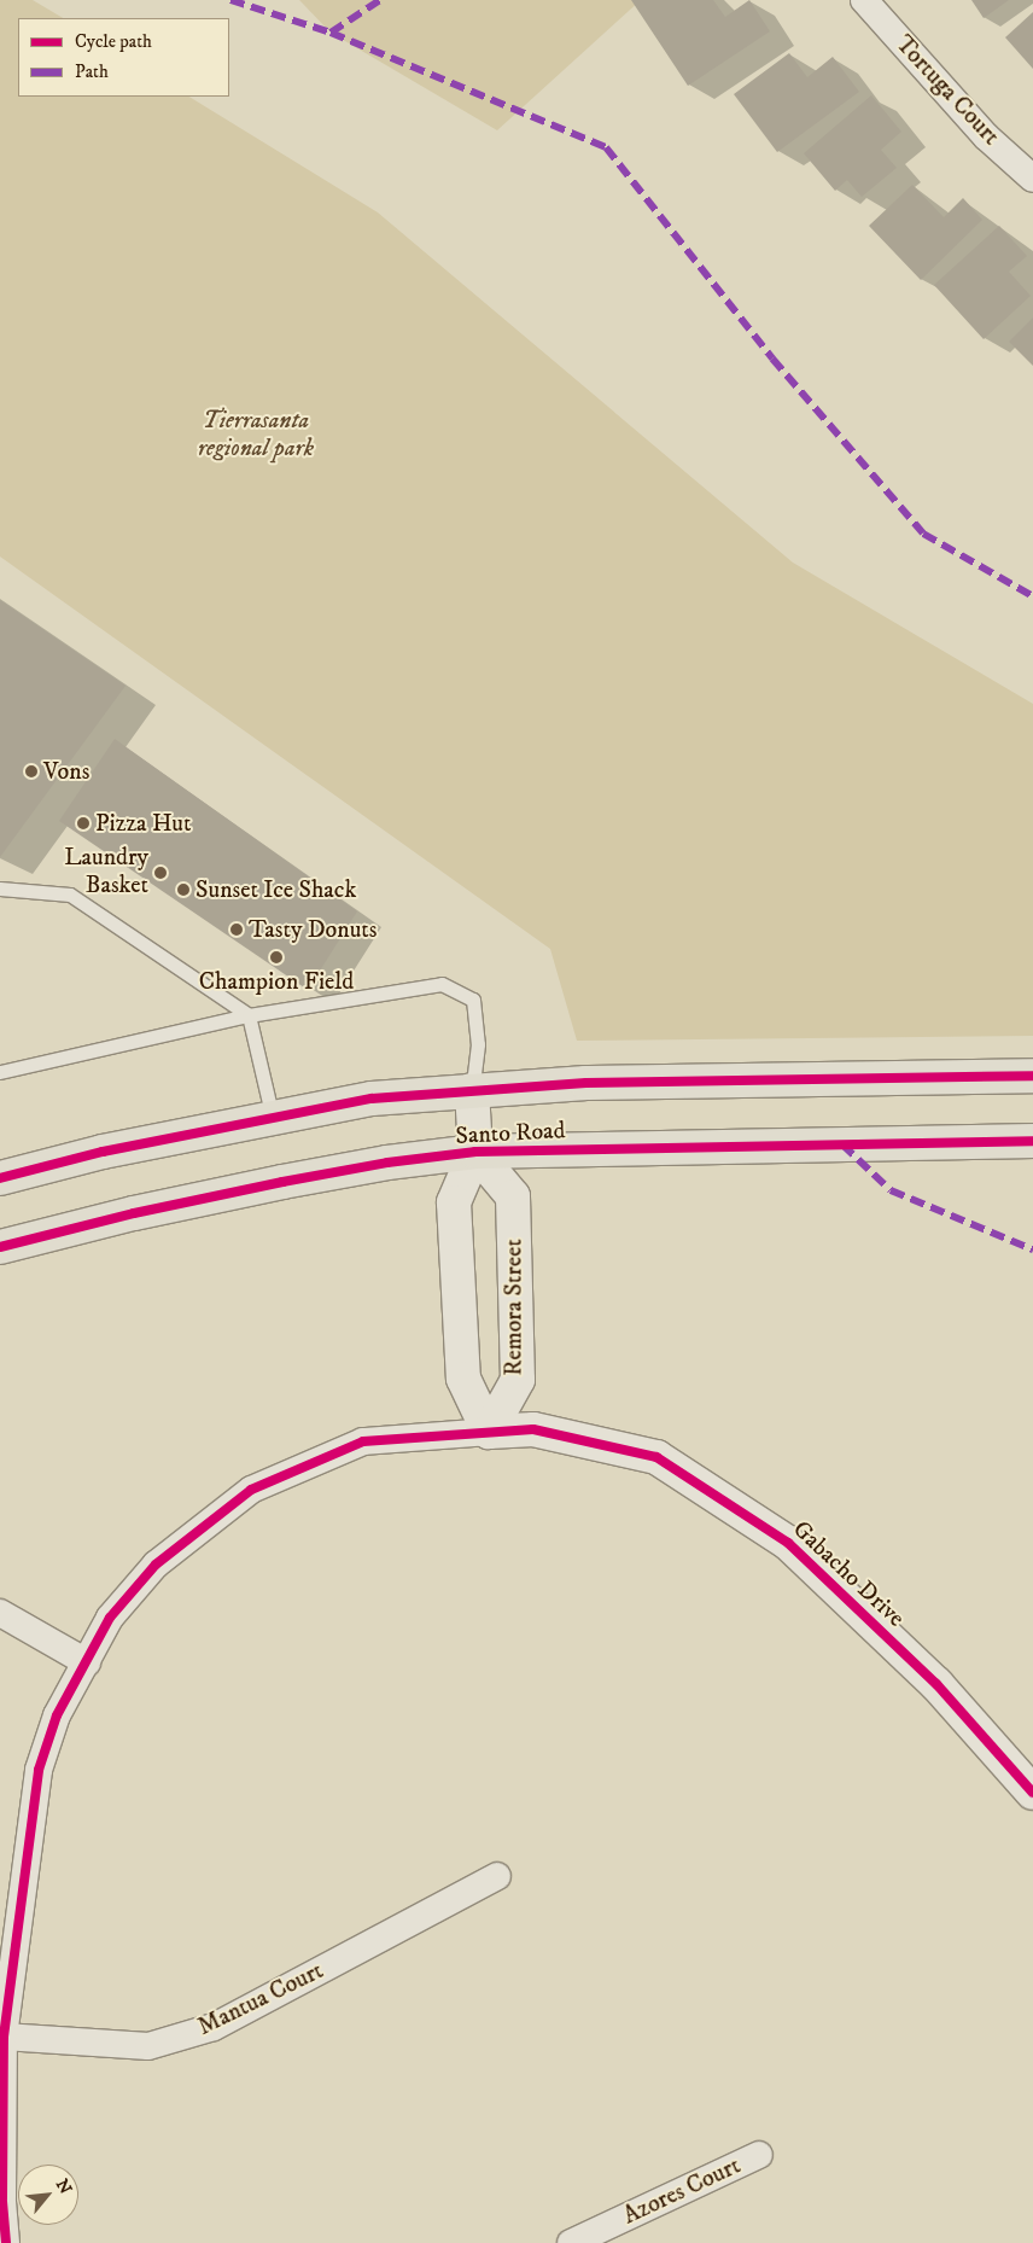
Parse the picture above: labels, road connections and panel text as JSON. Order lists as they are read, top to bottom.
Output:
{
  "streets": {
    "main road": ["Santo Road"],
    "street": [
      "Tortuga Court",
      "Remora Street",
      "Gabacho Drive",
      "Mantua Court",
      "Azores Court"
    ]
  },
  "crossings": [
    ["Santo Road", "Remora Street"],
    ["Remora Street", "Gabacho Drive"]
  ],
  "parks": ["Tierrasanta regional park"],
  "places": [
    "Vons",
    "Pizza Hut",
    "Laundry Basket",
    "Sunset Ice Shack",
    "Tasty Donuts",
    "Champion Field"
  ],
  "legend": ["Cycle path", "Path"],
  "north": "top right"
}
